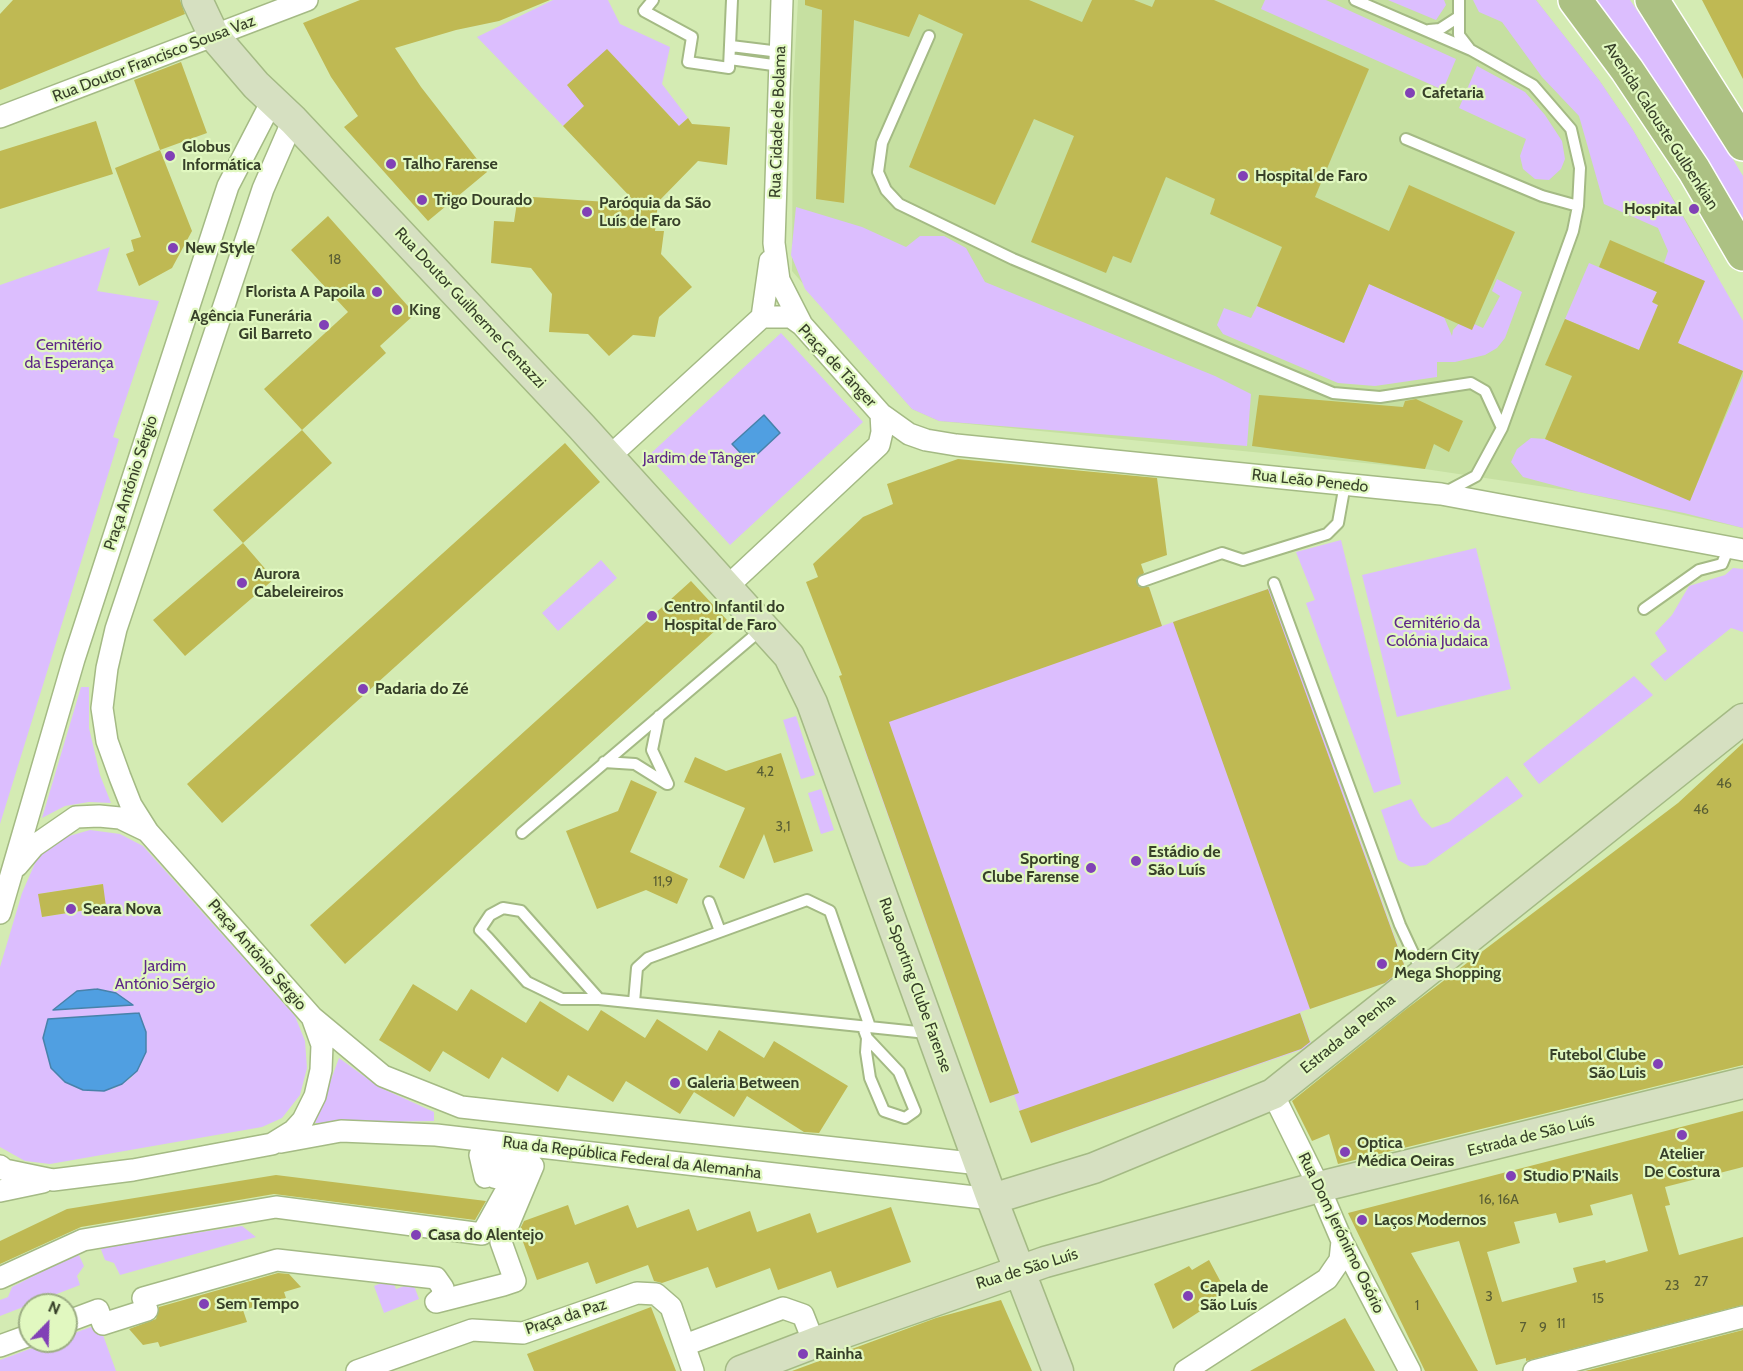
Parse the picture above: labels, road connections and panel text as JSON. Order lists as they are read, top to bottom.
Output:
{
  "streets": {
    "main road": ["Avenida Calouste Gulbenkian"],
    "street": [
      "Rua Doutor Francisco Sousa Vaz",
      "Rua Cidade de Bolama",
      "Rua Doutor Guilherme Centazzi",
      "Praça de Tânger",
      "Rua Leão Penedo",
      "Praça António Sérgio",
      "Rua Sporting Clube Farense",
      "Estrada da Penha",
      "Estrada de São Luís",
      "Rua da República Federal da Alemanha",
      "Rua Dom Jerónimo Osório",
      "Rua de São Luís",
      "Praça da Paz"
    ]
  },
  "crossings": [
    ["Rua Doutor Francisco Sousa Vaz", "Rua Doutor Guilherme Centazzi"],
    ["Rua Cidade de Bolama", "Praça de Tânger"],
    ["Rua Doutor Guilherme Centazzi", "Praça de Tânger"],
    ["Rua Doutor Guilherme Centazzi", "Praça António Sérgio"],
    ["Rua Doutor Guilherme Centazzi", "Rua Sporting Clube Farense"],
    ["Praça de Tânger", "Rua Leão Penedo"],
    ["Praça António Sérgio", "Rua da República Federal da Alemanha"],
    ["Rua Sporting Clube Farense", "Estrada da Penha"],
    ["Rua Sporting Clube Farense", "Rua da República Federal da Alemanha"],
    ["Rua Sporting Clube Farense", "Rua de São Luís"],
    ["Estrada da Penha", "Rua da República Federal da Alemanha"],
    ["Estrada da Penha", "Rua Dom Jerónimo Osório"],
    ["Estrada de São Luís", "Rua Dom Jerónimo Osório"],
    ["Estrada de São Luís", "Rua de São Luís"],
    ["Rua Dom Jerónimo Osório", "Rua de São Luís"]
  ],
  "parks": [
    "Cemitério da Esperança",
    "Jardim de Tânger",
    "Cemitério da Colónia Judaica",
    "Jardim António Sérgio"
  ],
  "places": [
    "Cafetaria",
    "Globus Informática",
    "Talho Farense",
    "Hospital de Faro",
    "Trigo Dourado",
    "Hospital",
    "Paróquia da São Luís de Faro",
    "New Style",
    "Florista A Papoila",
    "King",
    "Agência Funerária Gil Barreto",
    "Aurora Cabeleireiros",
    "Centro Infantil do Hospital de Faro",
    "Padaria do Zé",
    "Estádio de São Luís",
    "Sporting Clube Farense",
    "Seara Nova",
    "Modern City Mega Shopping",
    "Futebol Clube São Luis",
    "Galeria Between",
    "Atelier De Costura",
    "Optica Médica Oeiras",
    "Studio P'Nails",
    "Laços Modernos",
    "Casa do Alentejo",
    "Capela de São Luís",
    "Sem Tempo",
    "Rainha"
  ],
  "house_numbers": [
    "18",
    "4,2",
    "46",
    "46",
    "3,1",
    "11,9",
    "16, 16A",
    "27",
    "23",
    "3",
    "15",
    "1",
    "11",
    "7",
    "9"
  ],
  "north": "top right"
}
